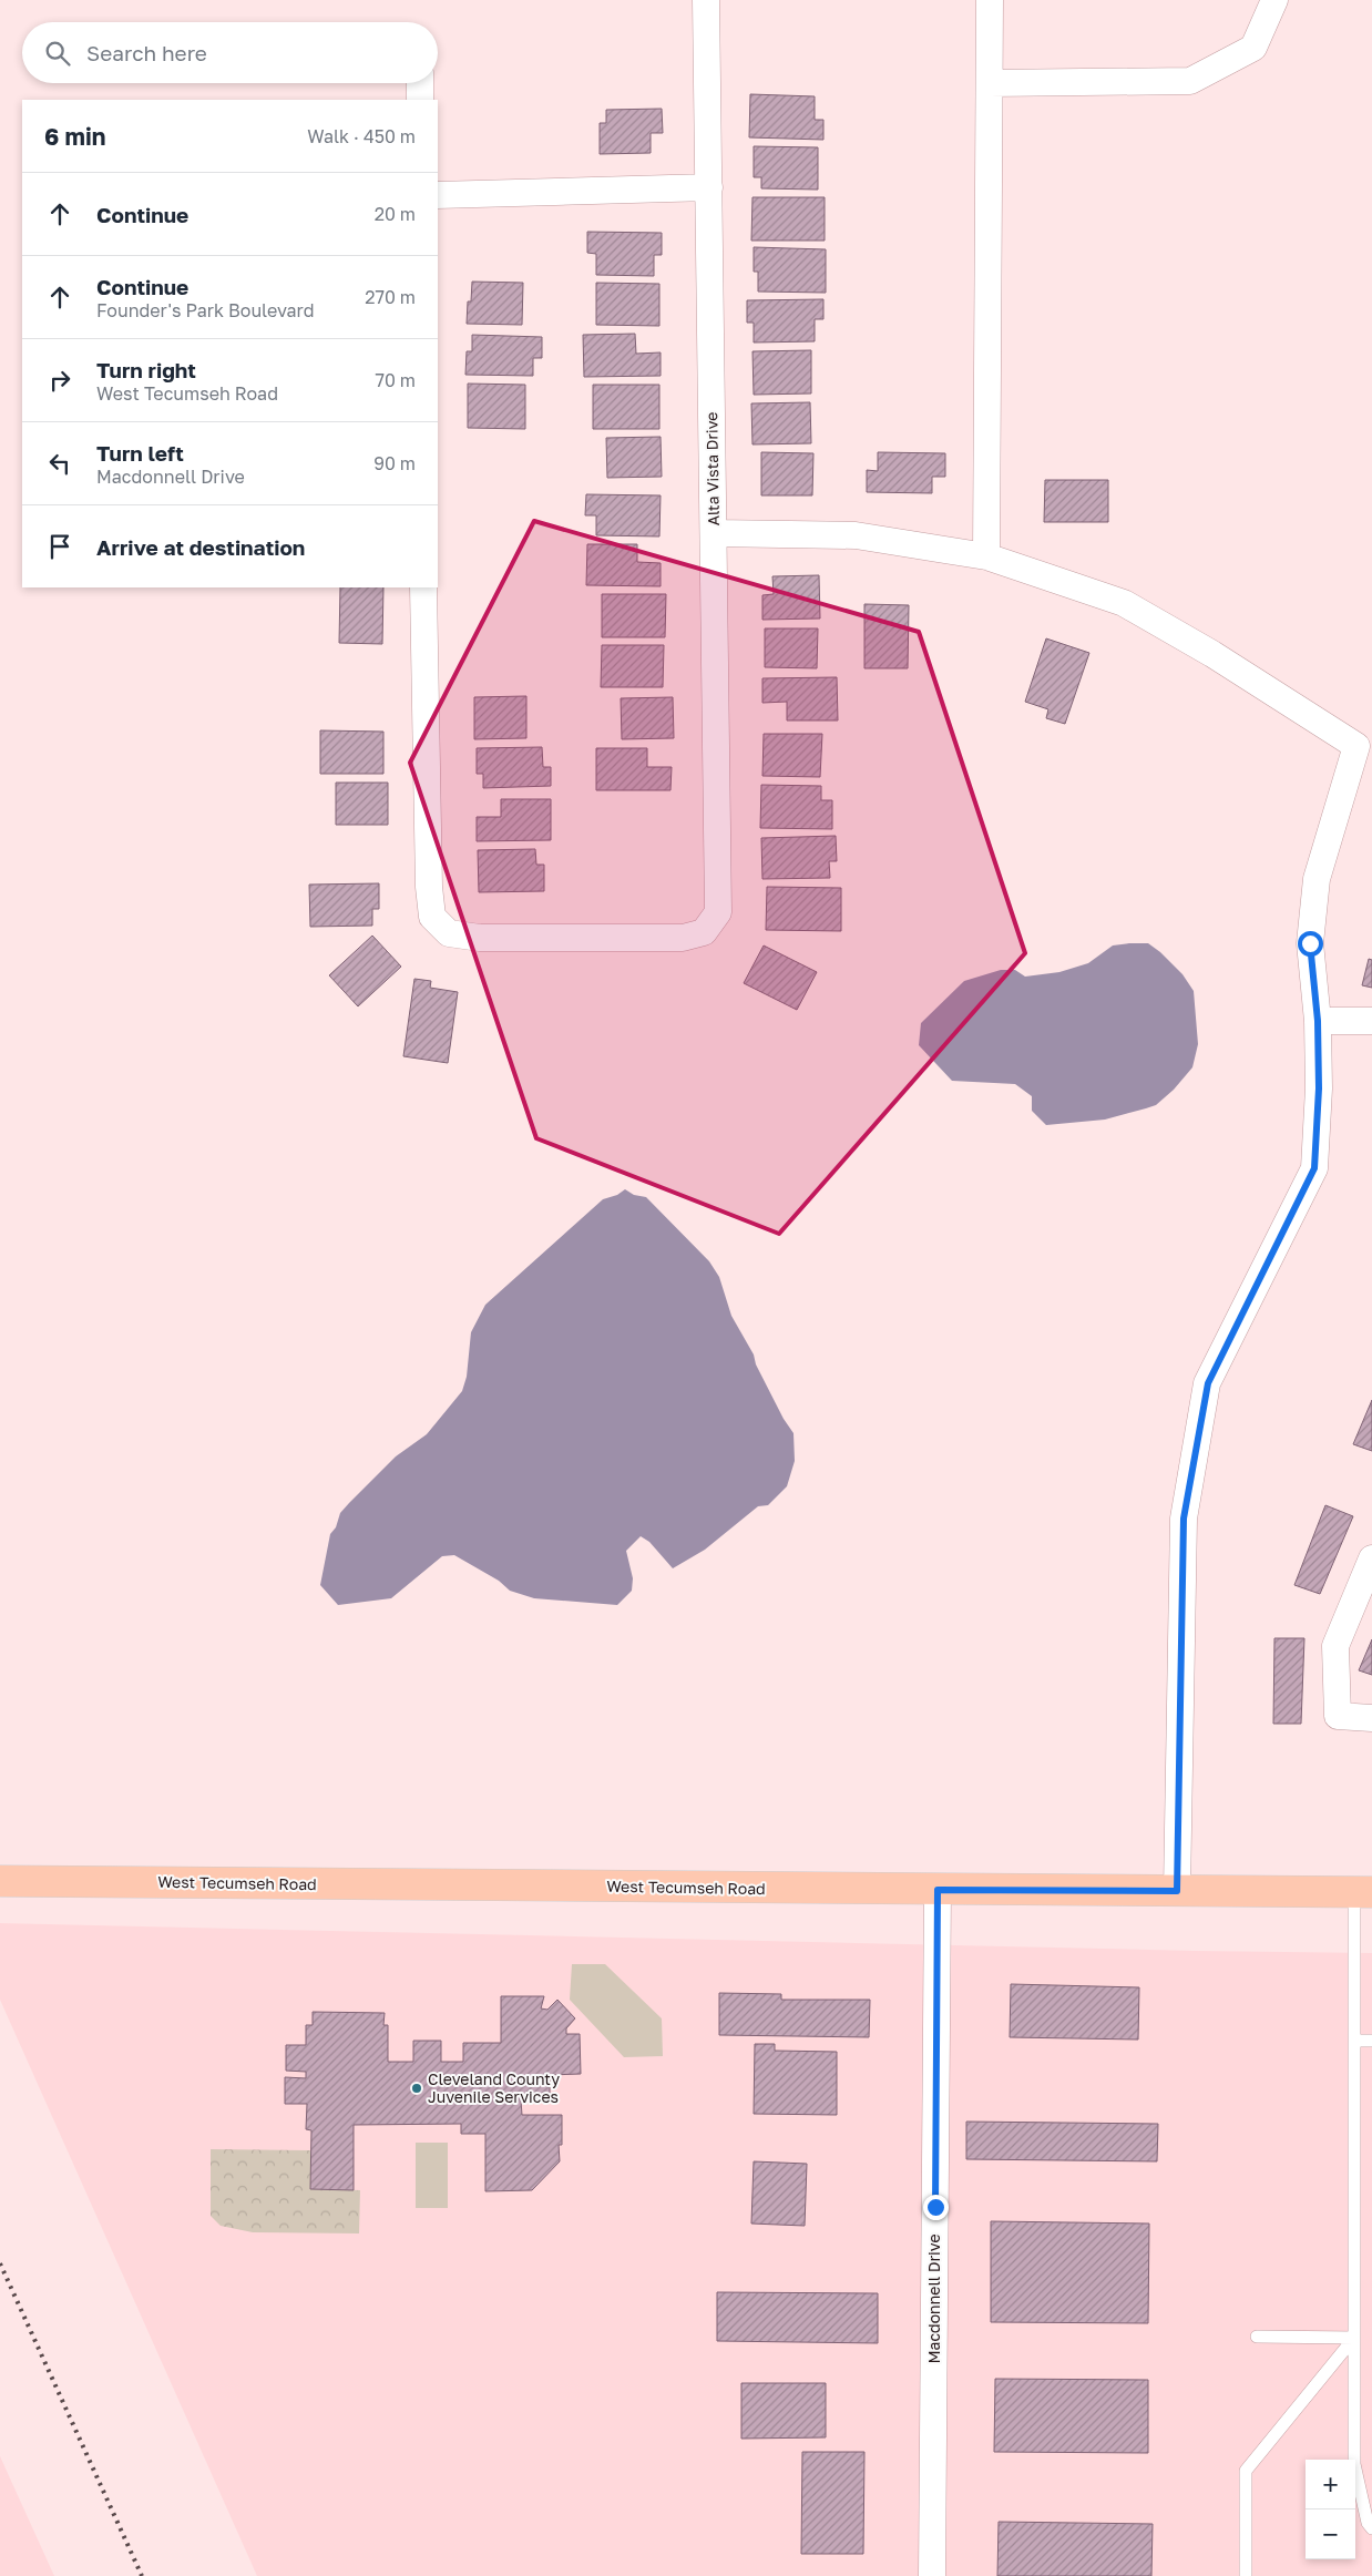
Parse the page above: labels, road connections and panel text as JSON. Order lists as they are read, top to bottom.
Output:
{
  "streets": {
    "main road": ["West Tecumseh Road"],
    "street": ["Alta Vista Drive", "Macdonnell Drive"]
  },
  "crossings": [
    ["West Tecumseh Road", "Macdonnell Drive"]
  ],
  "places": ["Cleveland County Juvenile Services"],
  "page": {
    "search": "Search here",
    "heading": ["6 min", "Walk · 450 m"],
    "list": [
      ["Continue", "20 m"],
      ["Continue", "Founder's Park Boulevard", "270 m"],
      ["Turn right", "West Tecumseh Road", "70 m"],
      ["Turn left", "Macdonnell Drive", "90 m"],
      "Arrive at destination"
    ],
    "map_buttons": ["+", "−"]
  }
}
